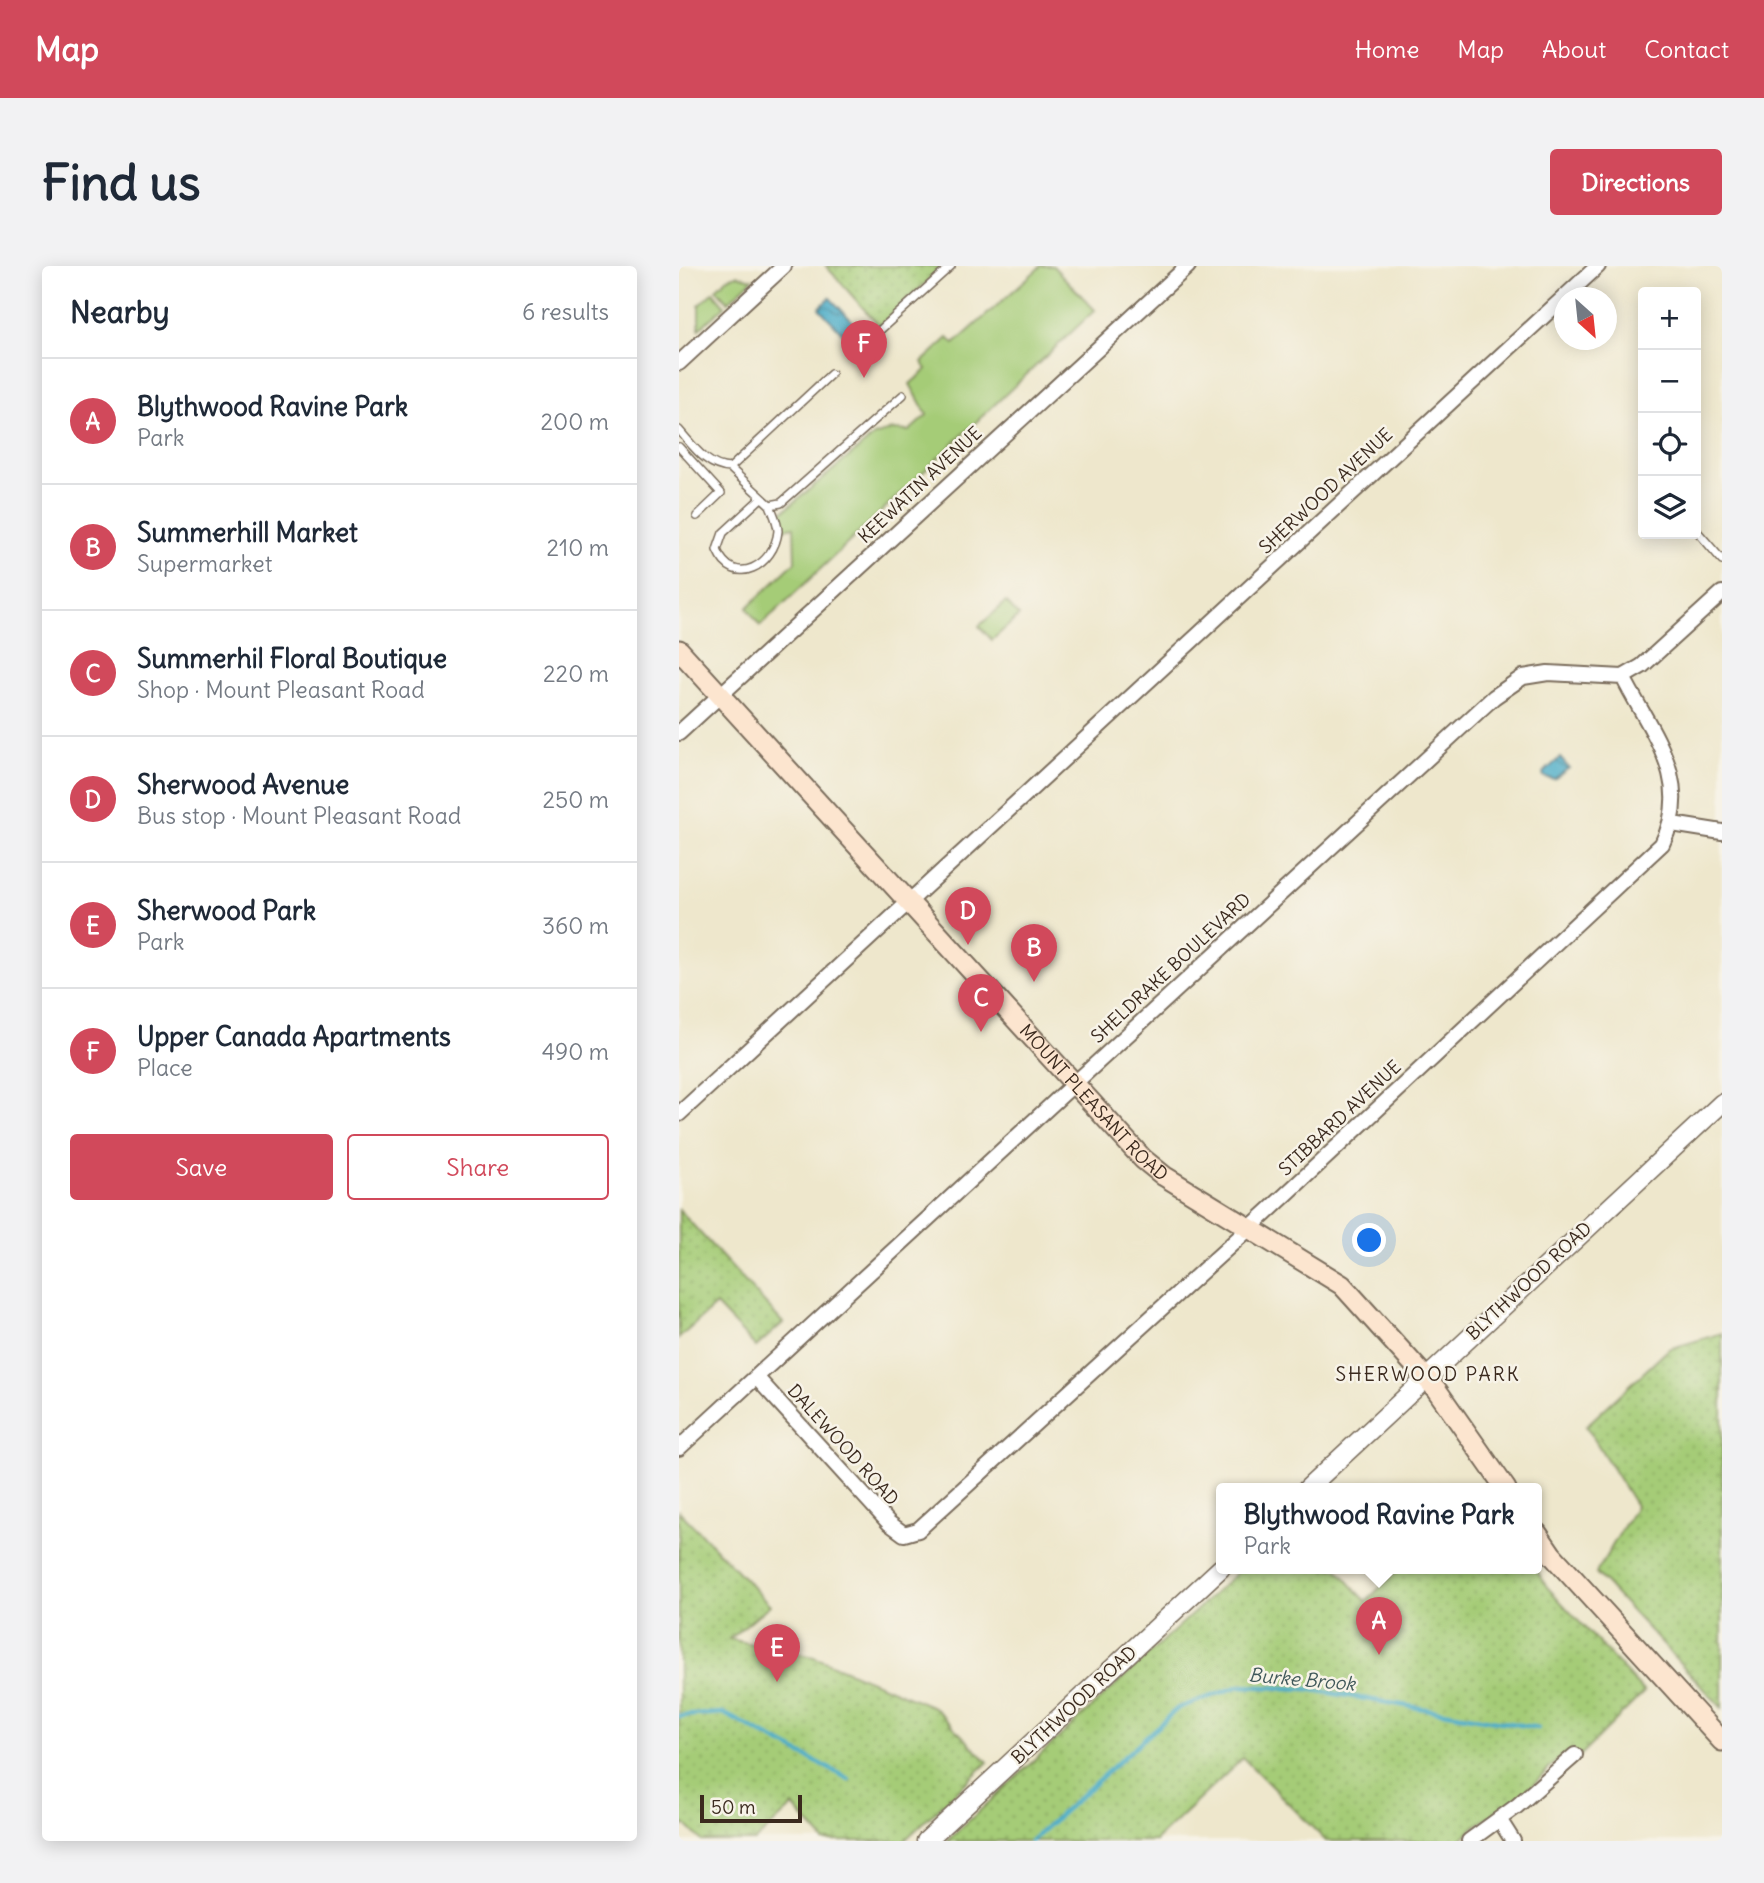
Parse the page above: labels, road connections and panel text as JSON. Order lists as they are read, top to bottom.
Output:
{
  "streets": {
    "main road": ["MOUNT PLEASANT ROAD"],
    "street": [
      "KEEWATIN AVENUE",
      "SHERWOOD AVENUE",
      "SHELDRAKE BOULEVARD",
      "STIBBARD AVENUE",
      "BLYTHWOOD ROAD",
      "DALEWOOD ROAD"
    ]
  },
  "crossings": [
    ["KEEWATIN AVENUE", "MOUNT PLEASANT ROAD"],
    ["SHERWOOD AVENUE", "MOUNT PLEASANT ROAD"],
    ["SHELDRAKE BOULEVARD", "MOUNT PLEASANT ROAD"],
    ["SHELDRAKE BOULEVARD", "DALEWOOD ROAD"],
    ["MOUNT PLEASANT ROAD", "STIBBARD AVENUE"],
    ["MOUNT PLEASANT ROAD", "BLYTHWOOD ROAD"],
    ["STIBBARD AVENUE", "DALEWOOD ROAD"]
  ],
  "districts": ["SHERWOOD PARK"],
  "water": ["Burke Brook"],
  "scale_bar": "50 m",
  "north": "bottom right",
  "page": {
    "header": "Map",
    "nav": [
      "Home",
      "Map",
      "About",
      "Contact"
    ],
    "buttons": [
      "Directions",
      ["Save", "Share"]
    ],
    "title": "Find us",
    "heading": ["Nearby", "6 results"],
    "map_buttons": ["+", "−"],
    "pins": [
      "F",
      "D",
      "B",
      "C",
      "A",
      "E"
    ],
    "list": [
      {
        "mark": "A",
        "name": "Blythwood Ravine Park",
        "note": "Park",
        "value": "200 m"
      },
      {
        "mark": "B",
        "name": "Summerhill Market",
        "note": "Supermarket",
        "value": "210 m"
      },
      {
        "mark": "C",
        "name": "Summerhil Floral Boutique",
        "note": "Shop · Mount Pleasant Road",
        "value": "220 m"
      },
      {
        "mark": "D",
        "name": "Sherwood Avenue",
        "note": "Bus stop · Mount Pleasant Road",
        "value": "250 m"
      },
      {
        "mark": "E",
        "name": "Sherwood Park",
        "note": "Park",
        "value": "360 m"
      },
      {
        "mark": "F",
        "name": "Upper Canada Apartments",
        "note": "Place",
        "value": "490 m"
      }
    ],
    "popup": ["Blythwood Ravine Park", "Park"],
    "scale": "50 m"
  }
}
